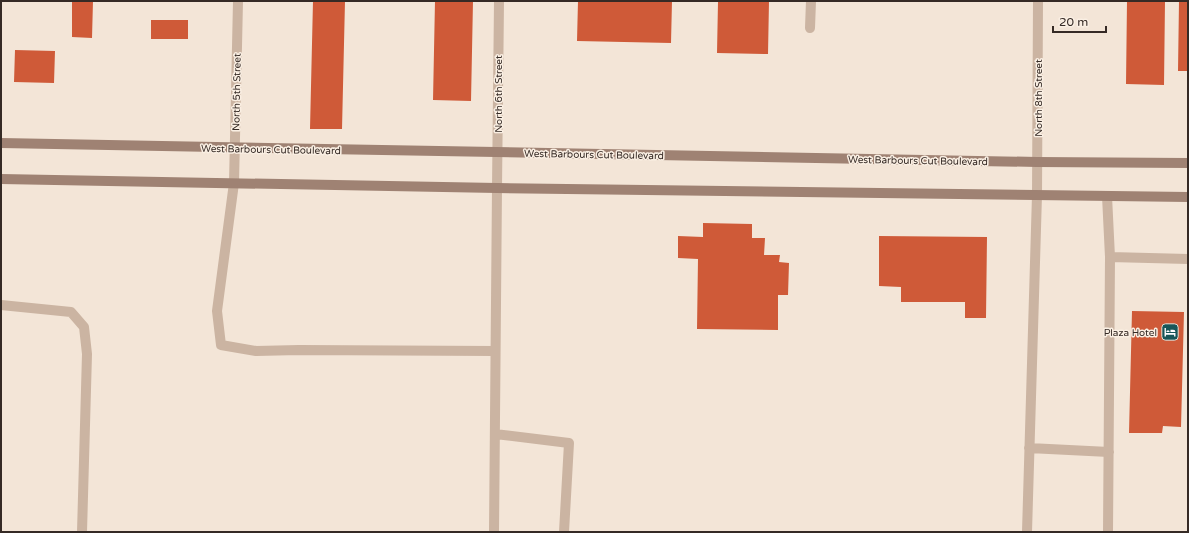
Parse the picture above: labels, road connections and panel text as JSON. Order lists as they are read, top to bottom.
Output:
{
  "streets": {
    "street": [
      "North 5th Street",
      "North 6th Street",
      "North 8th Street",
      "West Barbours Cut Boulevard"
    ]
  },
  "crossings": [
    ["North 5th Street", "North 6th Street"],
    ["North 5th Street", "West Barbours Cut Boulevard"],
    ["North 6th Street", "West Barbours Cut Boulevard"],
    ["North 8th Street", "West Barbours Cut Boulevard"]
  ],
  "places": {
    "hotel": ["Plaza Hotel"]
  },
  "scale_bar": "20 m"
}
